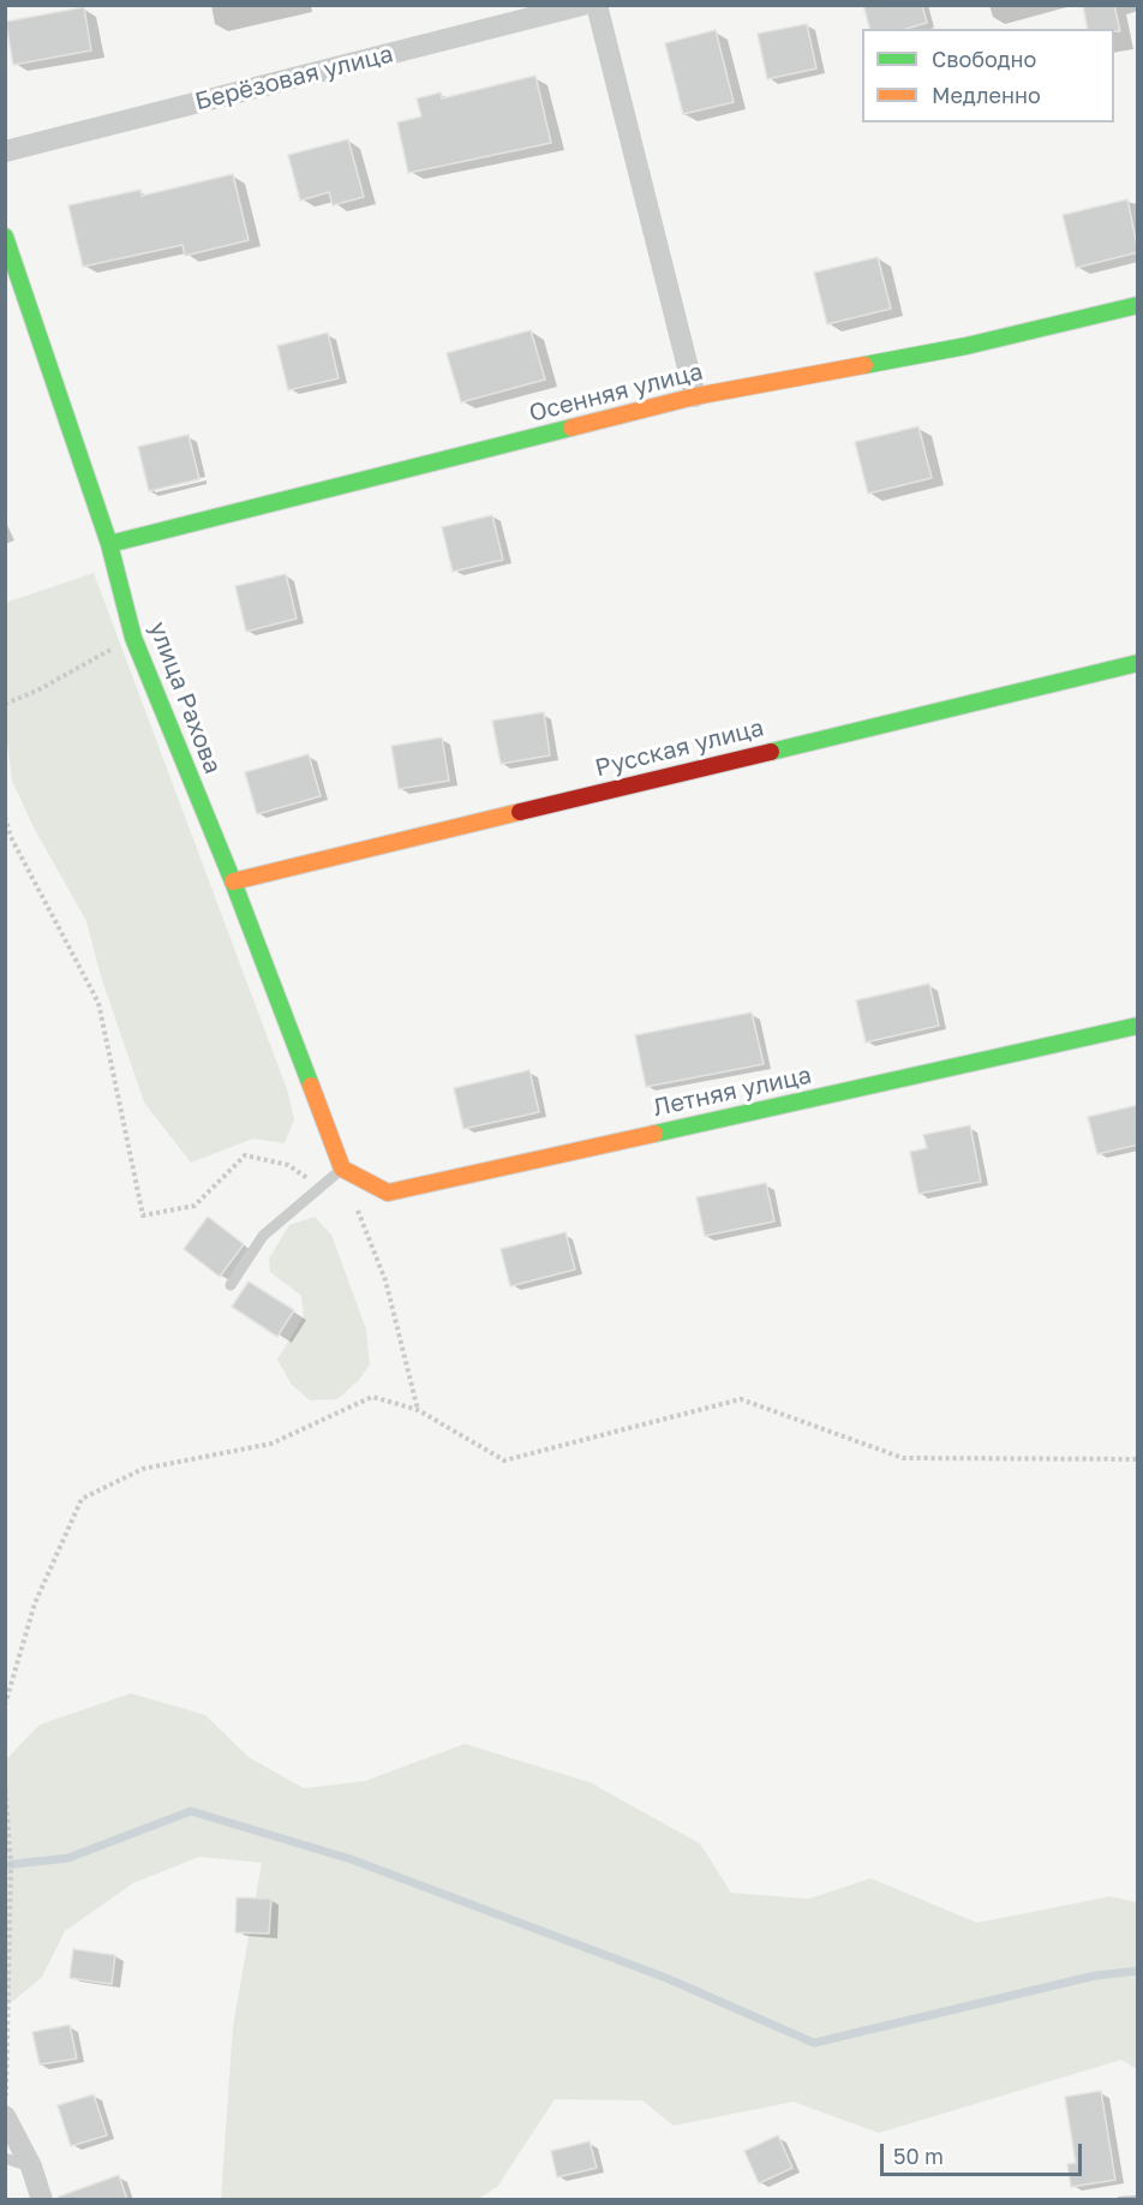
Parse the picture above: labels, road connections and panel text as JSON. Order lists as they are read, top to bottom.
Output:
{
  "streets": {
    "street": [
      "Берёзовая улица",
      "Осенняя улица",
      "улица Рахова",
      "Русская улица",
      "Летняя улица"
    ]
  },
  "crossings": [
    ["Осенняя улица", "улица Рахова"],
    ["улица Рахова", "Русская улица"],
    ["улица Рахова", "Летняя улица"]
  ],
  "legend": ["Свободно", "Медленно"],
  "scale_bar": "50 m"
}
